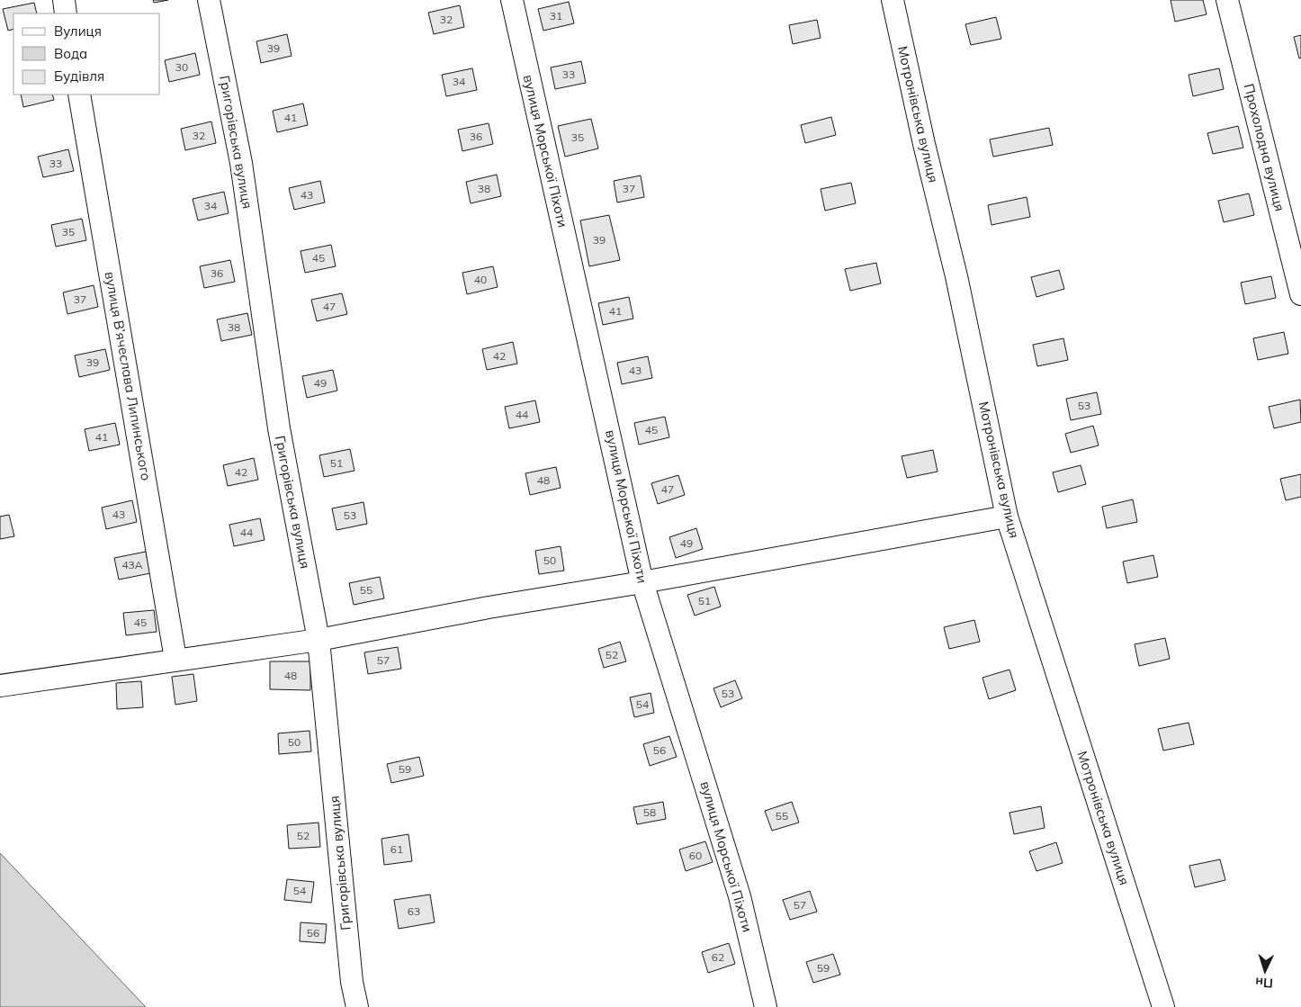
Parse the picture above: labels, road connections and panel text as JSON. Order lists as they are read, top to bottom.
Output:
{
  "streets": {
    "street": [
      "Мотронівська вулиця",
      "Григорівська вулиця",
      "Прохолодна вулиця",
      "вулиця Морської Піхоти",
      "вулиця В’ячеслава Липинського"
    ]
  },
  "house_numbers": [
    "31",
    "32",
    "39",
    "30",
    "33",
    "34",
    "41",
    "32",
    "36",
    "35",
    "33",
    "38",
    "37",
    "43",
    "34",
    "35",
    "39",
    "45",
    "36",
    "40",
    "37",
    "47",
    "41",
    "38",
    "42",
    "39",
    "43",
    "49",
    "53",
    "44",
    "45",
    "41",
    "51",
    "42",
    "48",
    "47",
    "43",
    "53",
    "44",
    "49",
    "50",
    "43А",
    "55",
    "51",
    "45",
    "52",
    "57",
    "48",
    "53",
    "54",
    "50",
    "56",
    "59",
    "58",
    "55",
    "52",
    "61",
    "60",
    "54",
    "57",
    "63",
    "56",
    "62",
    "59"
  ],
  "legend": ["Вулиця", "Вода", "Будівля"],
  "north": "bottom"
}
